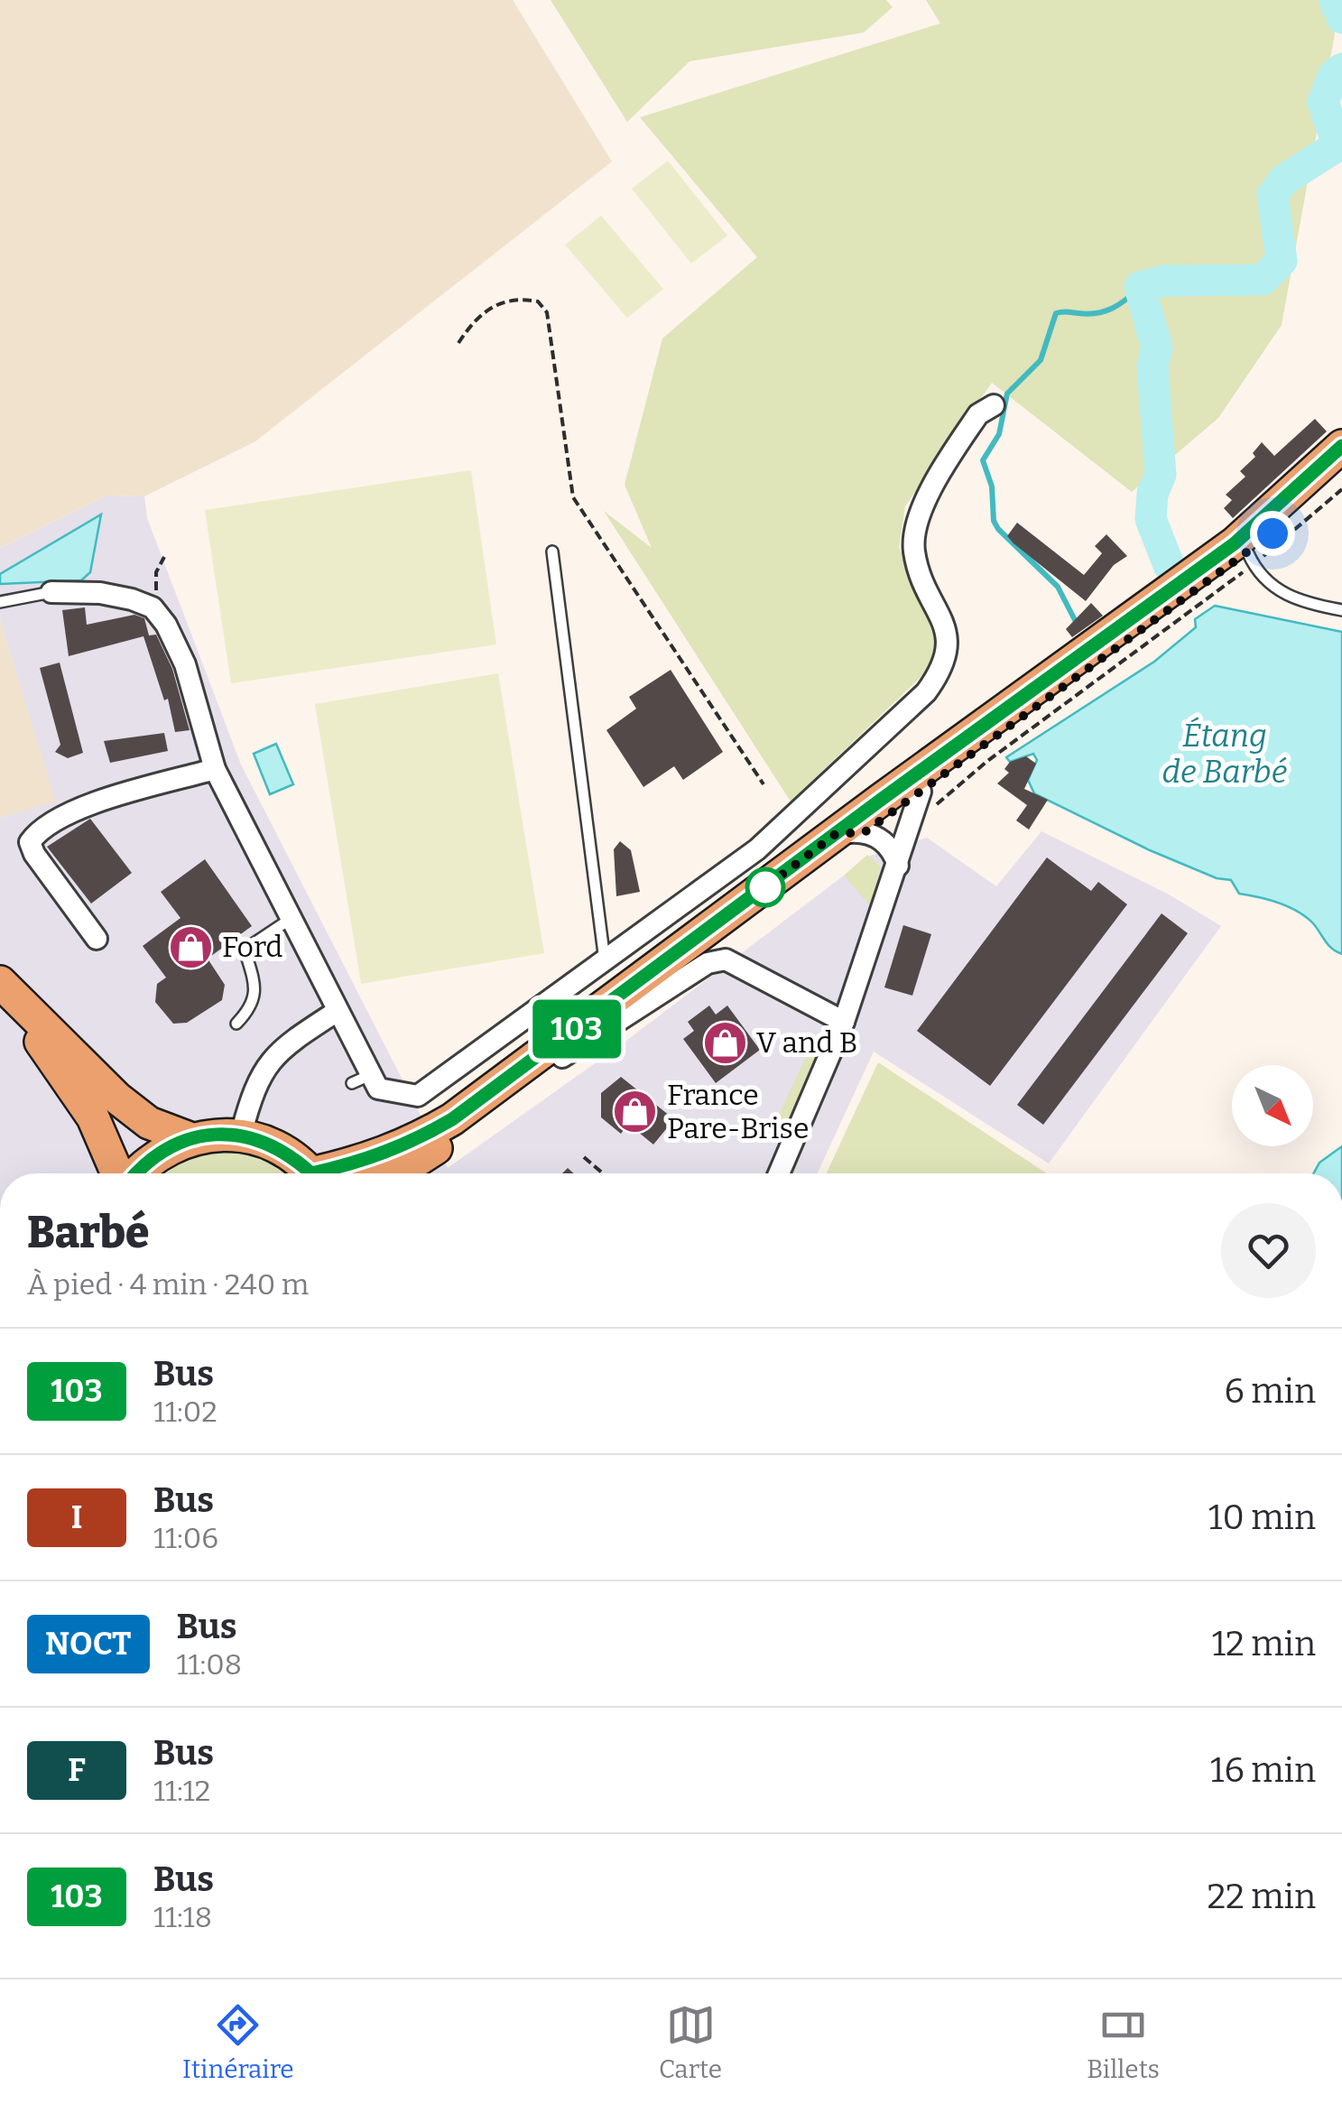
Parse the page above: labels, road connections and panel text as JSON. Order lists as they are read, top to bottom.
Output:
{
  "water": ["Étang de Barbé"],
  "places": {
    "shop": ["Ford", "V and B", "France Pare-Brise"]
  },
  "lines": ["bus line 103"],
  "north": "bottom right",
  "page": {
    "on_map": "103",
    "heading": ["Barbé", "À pied · 4 min · 240 m"],
    "list": [
      {
        "mark": "103",
        "name": "Bus",
        "note": "11:02",
        "value": "6 min"
      },
      {
        "mark": "I",
        "name": "Bus",
        "note": "11:06",
        "value": "10 min"
      },
      {
        "mark": "NOCT",
        "name": "Bus",
        "note": "11:08",
        "value": "12 min"
      },
      {
        "mark": "F",
        "name": "Bus",
        "note": "11:12",
        "value": "16 min"
      },
      {
        "mark": "103",
        "name": "Bus",
        "note": "11:18",
        "value": "22 min"
      }
    ],
    "tabs": ["Itinéraire", "Carte", "Billets"]
  }
}
